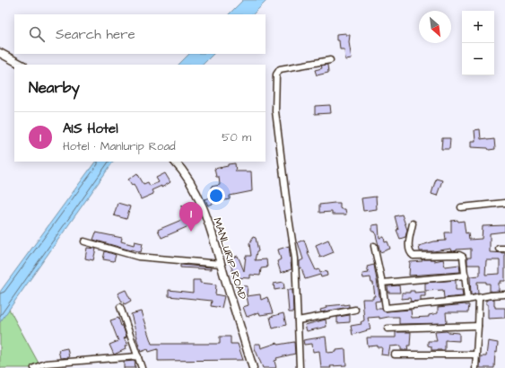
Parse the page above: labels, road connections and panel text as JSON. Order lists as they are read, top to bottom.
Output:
{
  "streets": {
    "main road": ["MANLURIP ROAD"]
  },
  "north": "bottom right",
  "page": {
    "map_buttons": ["+", "−"],
    "search": "Search here",
    "heading": "Nearby",
    "list": [
      {
        "mark": "1",
        "name": "AIS Hotel",
        "note": "Hotel · Manlurip Road",
        "value": "50 m"
      }
    ],
    "pins": "1"
  }
}
